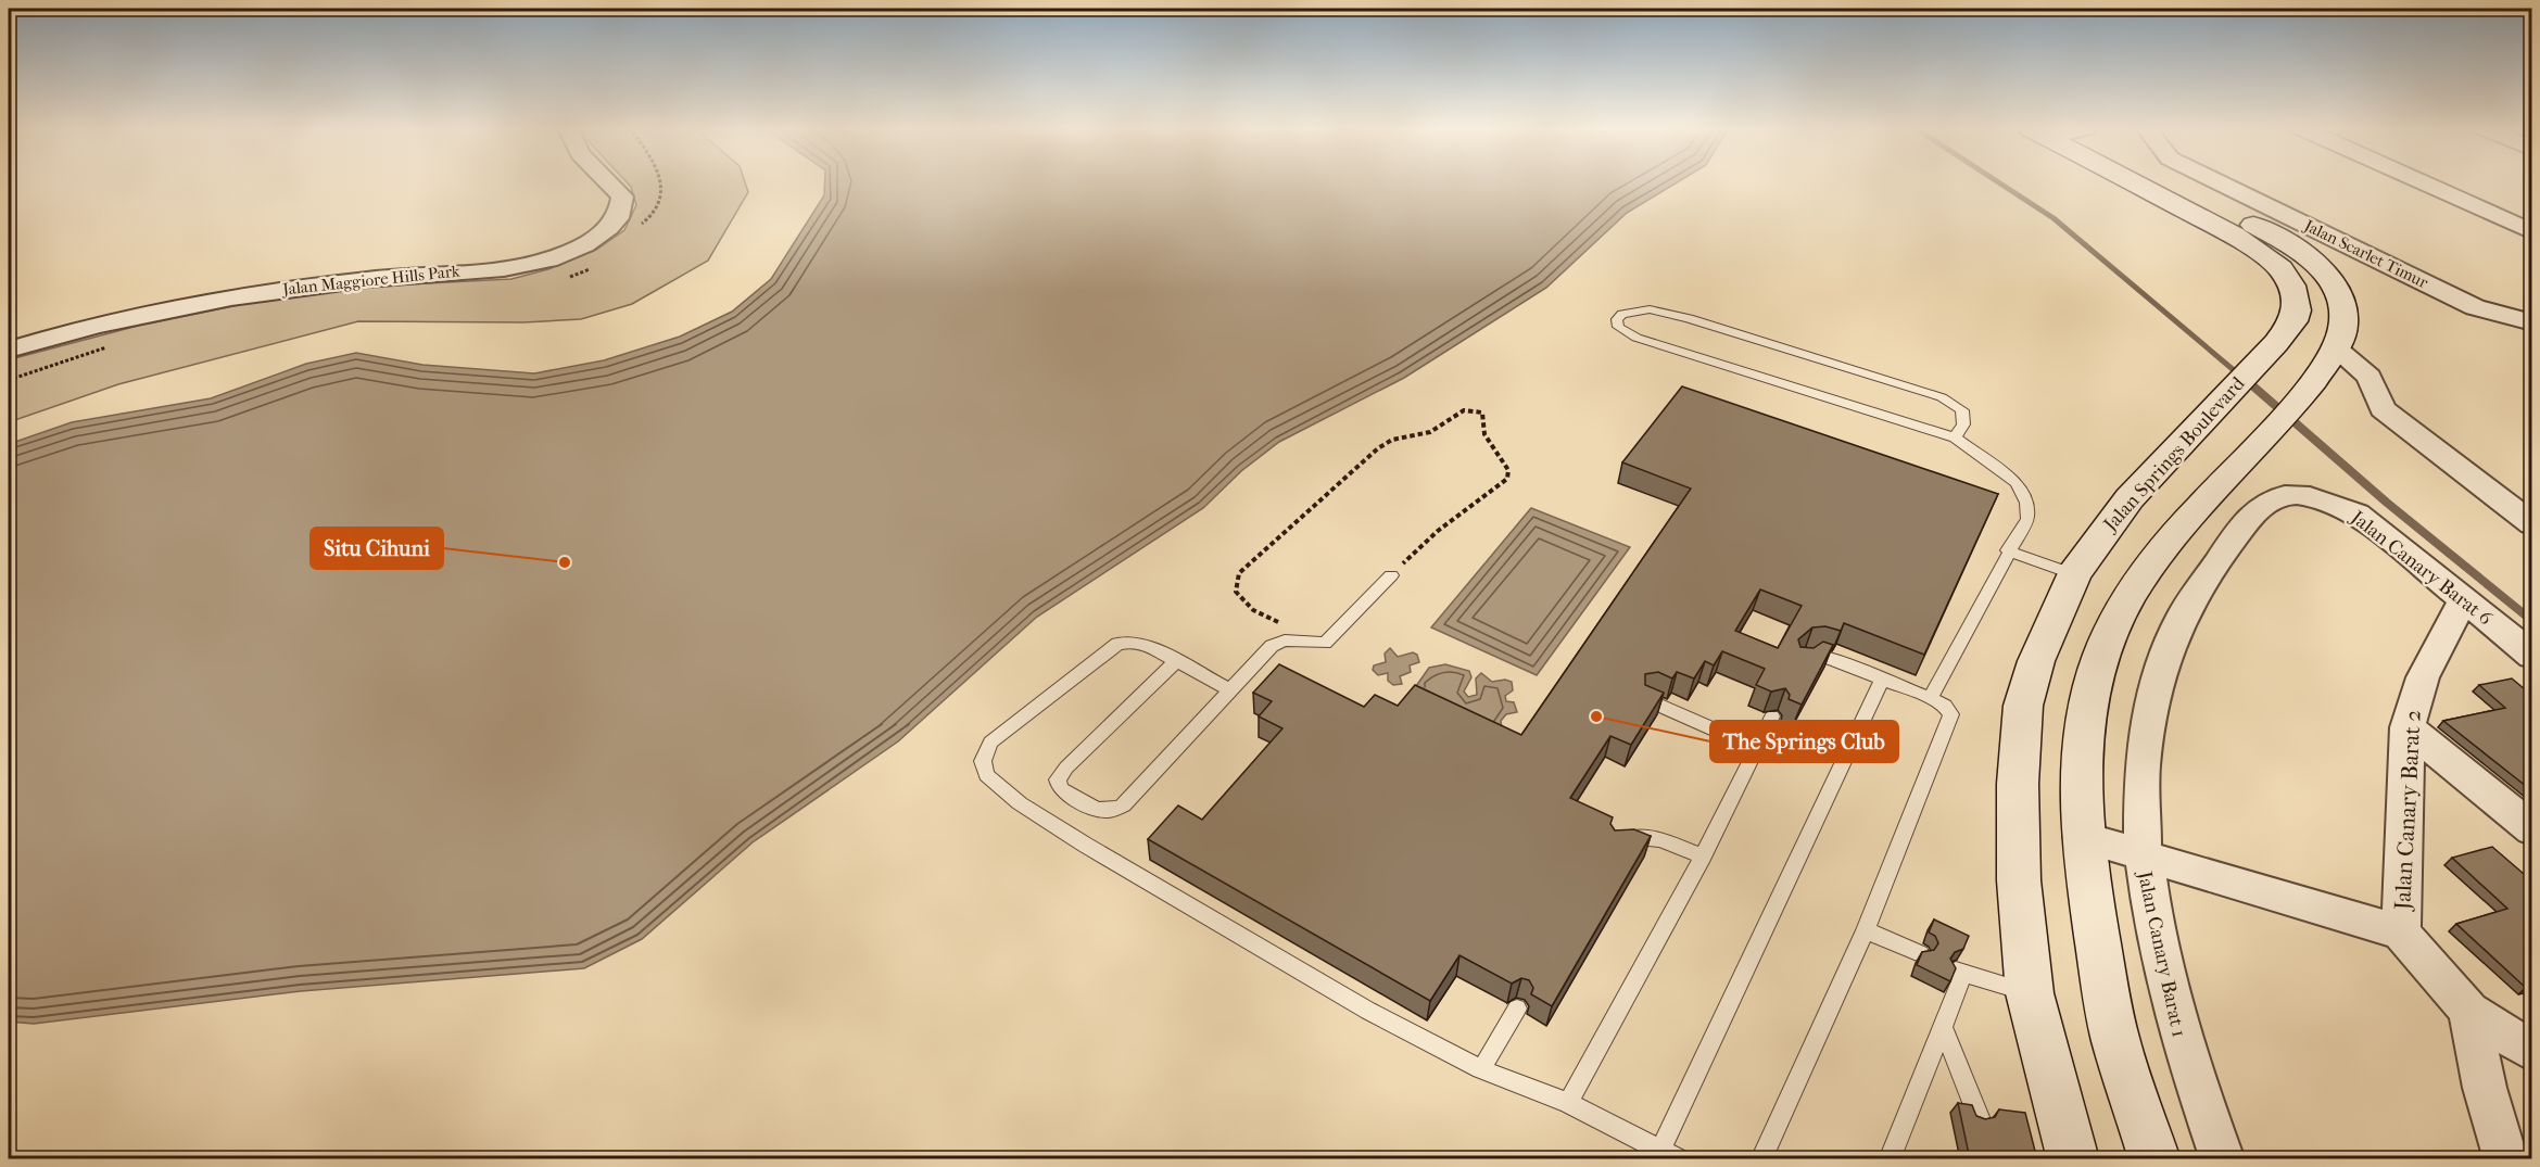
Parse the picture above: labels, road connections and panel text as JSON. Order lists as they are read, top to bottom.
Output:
{
  "streets": {
    "main road": ["Jalan Springs Boulevard"],
    "street": [
      "Jalan Scarlet Timur",
      "Jalan Maggiore Hills Park",
      "Jalan Canary Barat 6",
      "Jalan Canary Barat 2",
      "Jalan Canary Barat 1"
    ]
  },
  "crossings": [
    ["Jalan Canary Barat 6", "Jalan Canary Barat 2"],
    ["Jalan Canary Barat 6", "Jalan Canary Barat 1"]
  ],
  "places": ["Situ Cihuni", "The Springs Club"]
}
